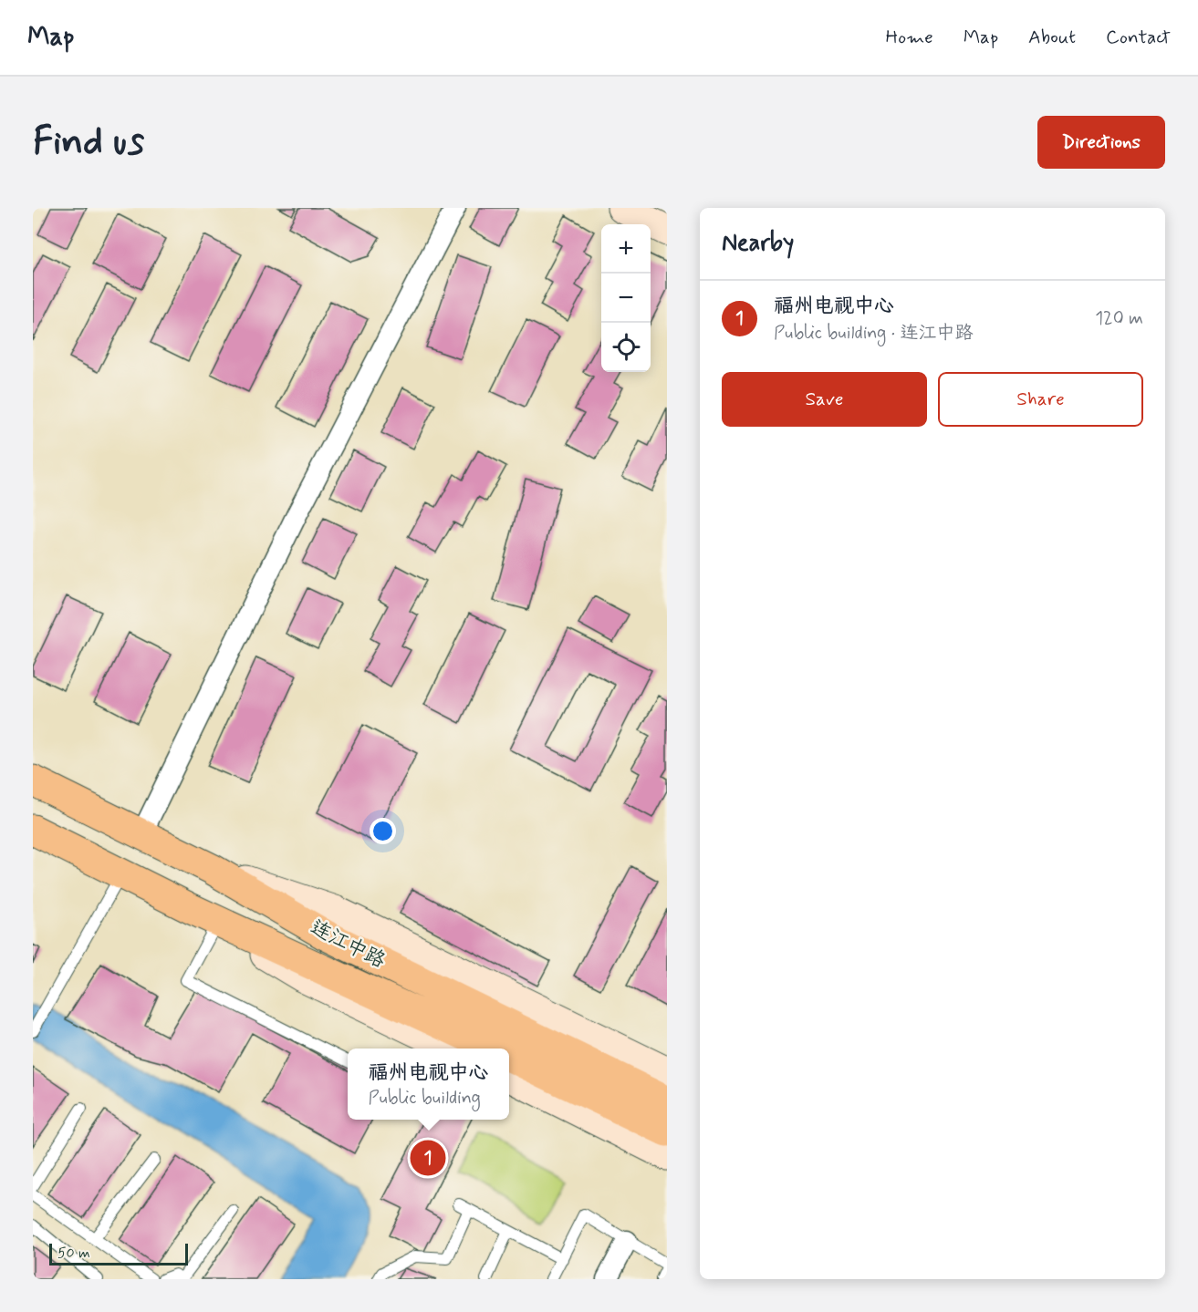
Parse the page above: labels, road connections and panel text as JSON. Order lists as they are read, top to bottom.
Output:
{
  "streets": {
    "highway": ["连江中路"]
  },
  "scale_bar": "50 m",
  "page": {
    "header": "Map",
    "nav": [
      "Home",
      "Map",
      "About",
      "Contact"
    ],
    "buttons": [
      "Directions",
      ["Save", "Share"]
    ],
    "title": "Find us",
    "heading": "Nearby",
    "map_buttons": ["+", "−"],
    "list": [
      {
        "mark": "1",
        "name": "福州电视中心",
        "note": "Public building · 连江中路",
        "value": "120 m"
      }
    ],
    "popup": ["福州电视中心", "Public building"],
    "pins": "1",
    "scale": "50 m"
  }
}
